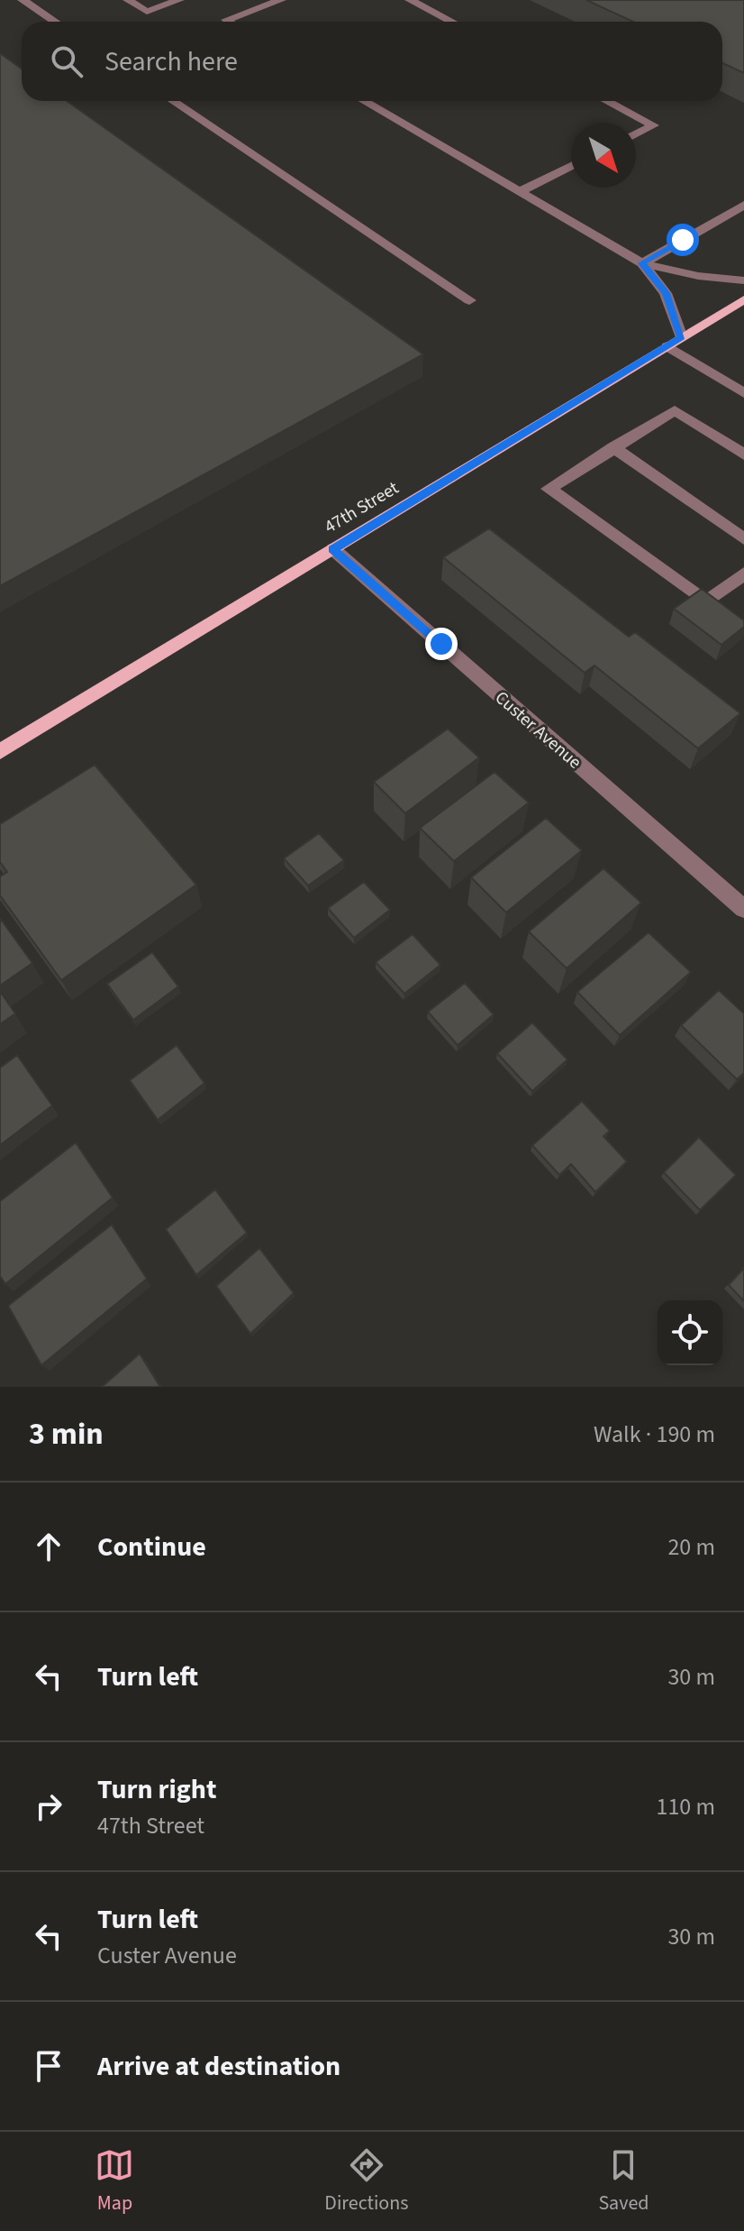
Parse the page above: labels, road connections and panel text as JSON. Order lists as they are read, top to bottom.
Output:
{
  "streets": {
    "main road": ["47th Street"],
    "street": ["Custer Avenue"]
  },
  "crossings": [
    ["47th Street", "Custer Avenue"]
  ],
  "north": "bottom right",
  "page": {
    "search": "Search here",
    "heading": ["3 min", "Walk · 190 m"],
    "list": [
      ["Continue", "20 m"],
      ["Turn left", "30 m"],
      ["Turn right", "47th Street", "110 m"],
      ["Turn left", "Custer Avenue", "30 m"],
      "Arrive at destination"
    ],
    "nav": ["Map", "Directions", "Saved"]
  }
}
